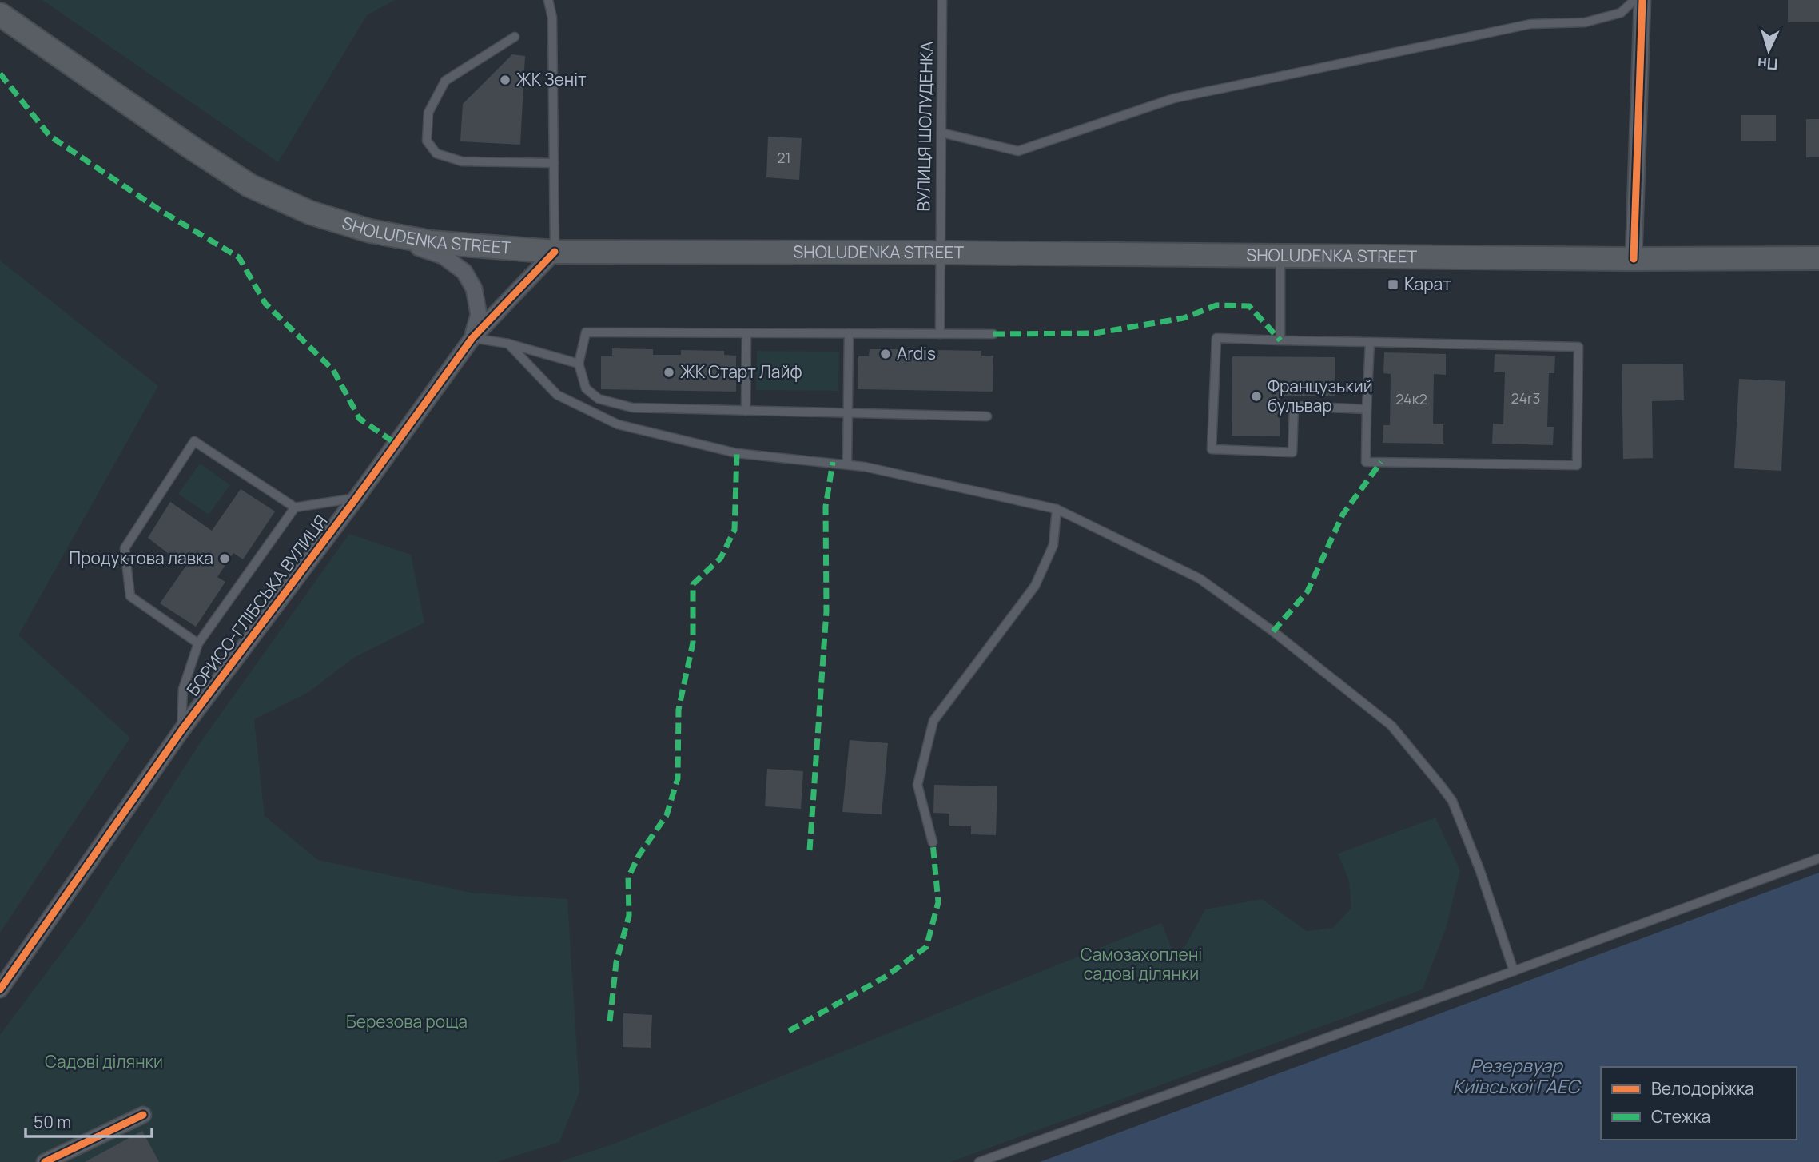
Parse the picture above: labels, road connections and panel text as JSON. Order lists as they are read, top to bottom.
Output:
{
  "streets": {
    "main road": ["SHOLUDENKA STREET"],
    "street": ["БОРИСО-ГЛІБСЬКА ВУЛИЦЯ"],
    "lane": ["ВУЛИЦЯ ШОЛУДЕНКА"]
  },
  "crossings": [
    ["ВУЛИЦЯ ШОЛУДЕНКА", "SHOLUDENKA STREET"],
    ["SHOLUDENKA STREET", "БОРИСО-ГЛІБСЬКА ВУЛИЦЯ"]
  ],
  "water": ["Резервуар Київської ГАЕС"],
  "parks": ["Самозахоплені садові ділянки", "Березова роща", "Садові ділянки"],
  "places": {
    "other": [
      "ЖК Зеніт",
      "Ardis",
      "ЖК Старт Лайф",
      "Французький бульвар",
      "Продуктова лавка"
    ],
    "transit": ["Карат"]
  },
  "house_numbers": ["21", "24r3", "24к2"],
  "legend": ["Велодоріжка", "Стежка"],
  "scale_bar": "50 m",
  "north": "bottom"
}
